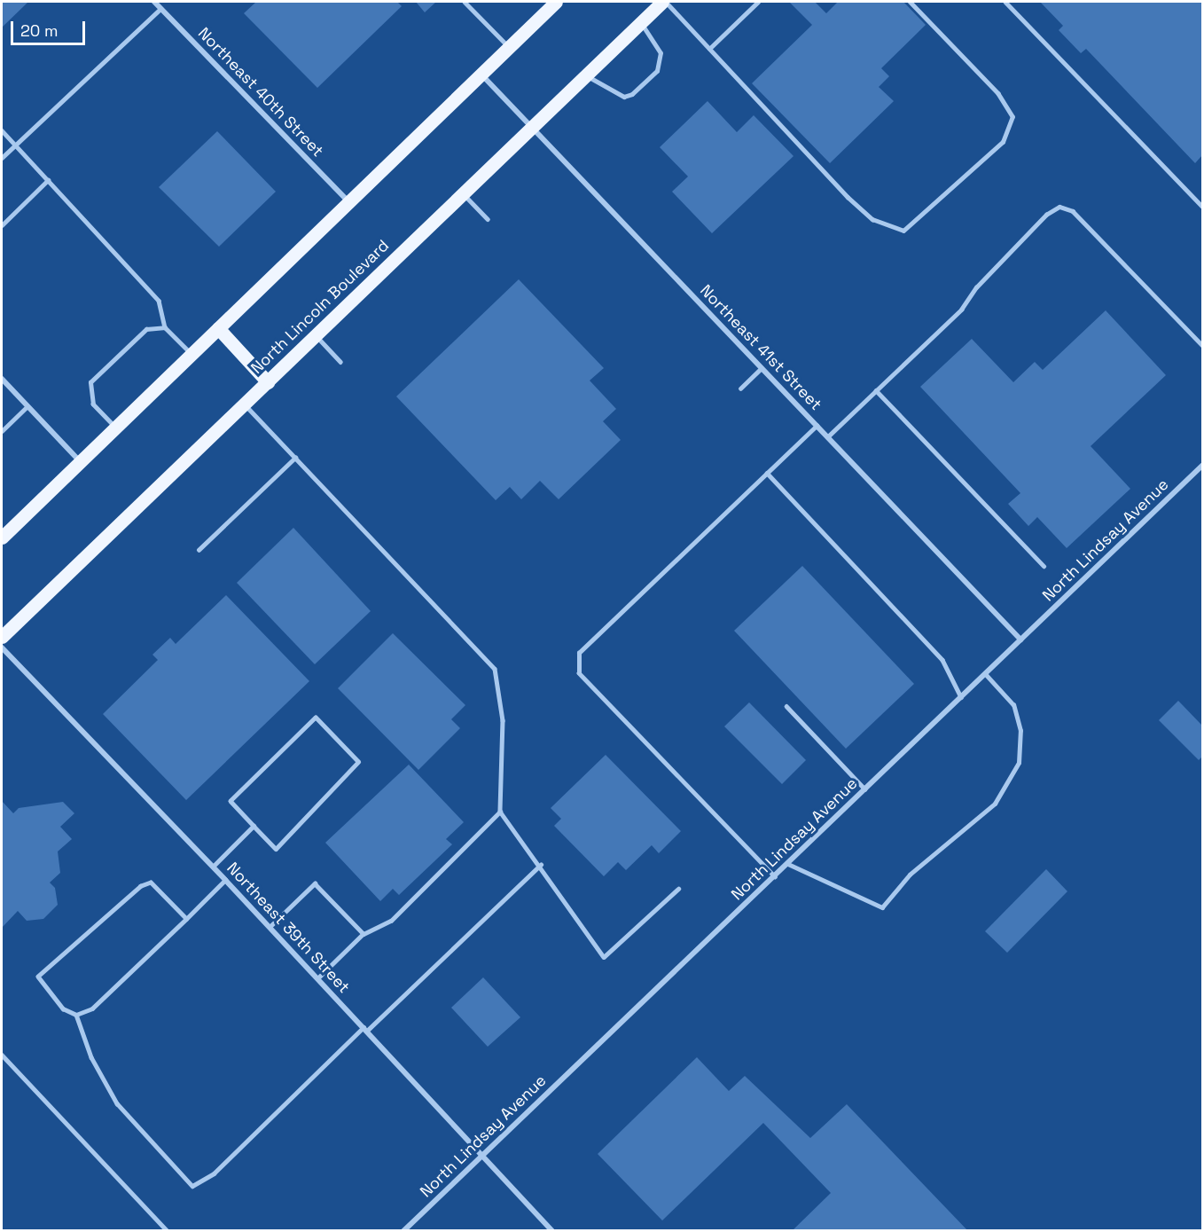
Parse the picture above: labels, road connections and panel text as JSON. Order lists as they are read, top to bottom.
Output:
{
  "streets": {
    "main road": ["North Lincoln Boulevard"],
    "street": [
      "Northeast 40th Street",
      "Northeast 41st Street",
      "North Lindsay Avenue",
      "Northeast 39th Street"
    ]
  },
  "crossings": [
    ["North Lincoln Boulevard", "Northeast 41st Street"],
    ["Northeast 41st Street", "North Lindsay Avenue"],
    ["North Lindsay Avenue", "Northeast 39th Street"]
  ],
  "scale_bar": "20 m"
}
